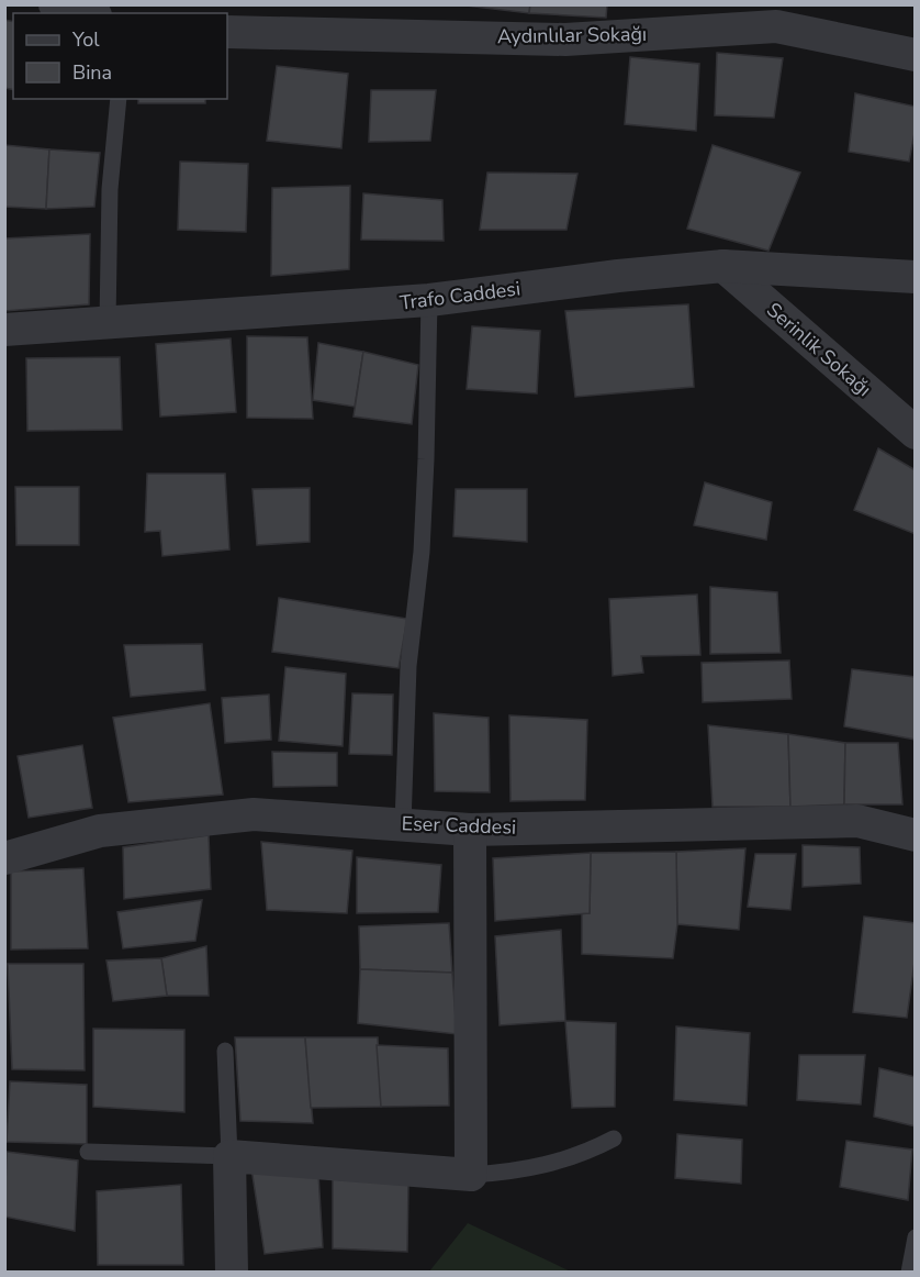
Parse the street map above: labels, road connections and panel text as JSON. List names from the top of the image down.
{
  "streets": {
    "street": [
      "Aydınlılar Sokağı",
      "Trafo Caddesi",
      "Serinlik Sokağı",
      "Eser Caddesi"
    ]
  },
  "crossings": [
    ["Trafo Caddesi", "Serinlik Sokağı"]
  ],
  "legend": ["Yol", "Bina"]
}
